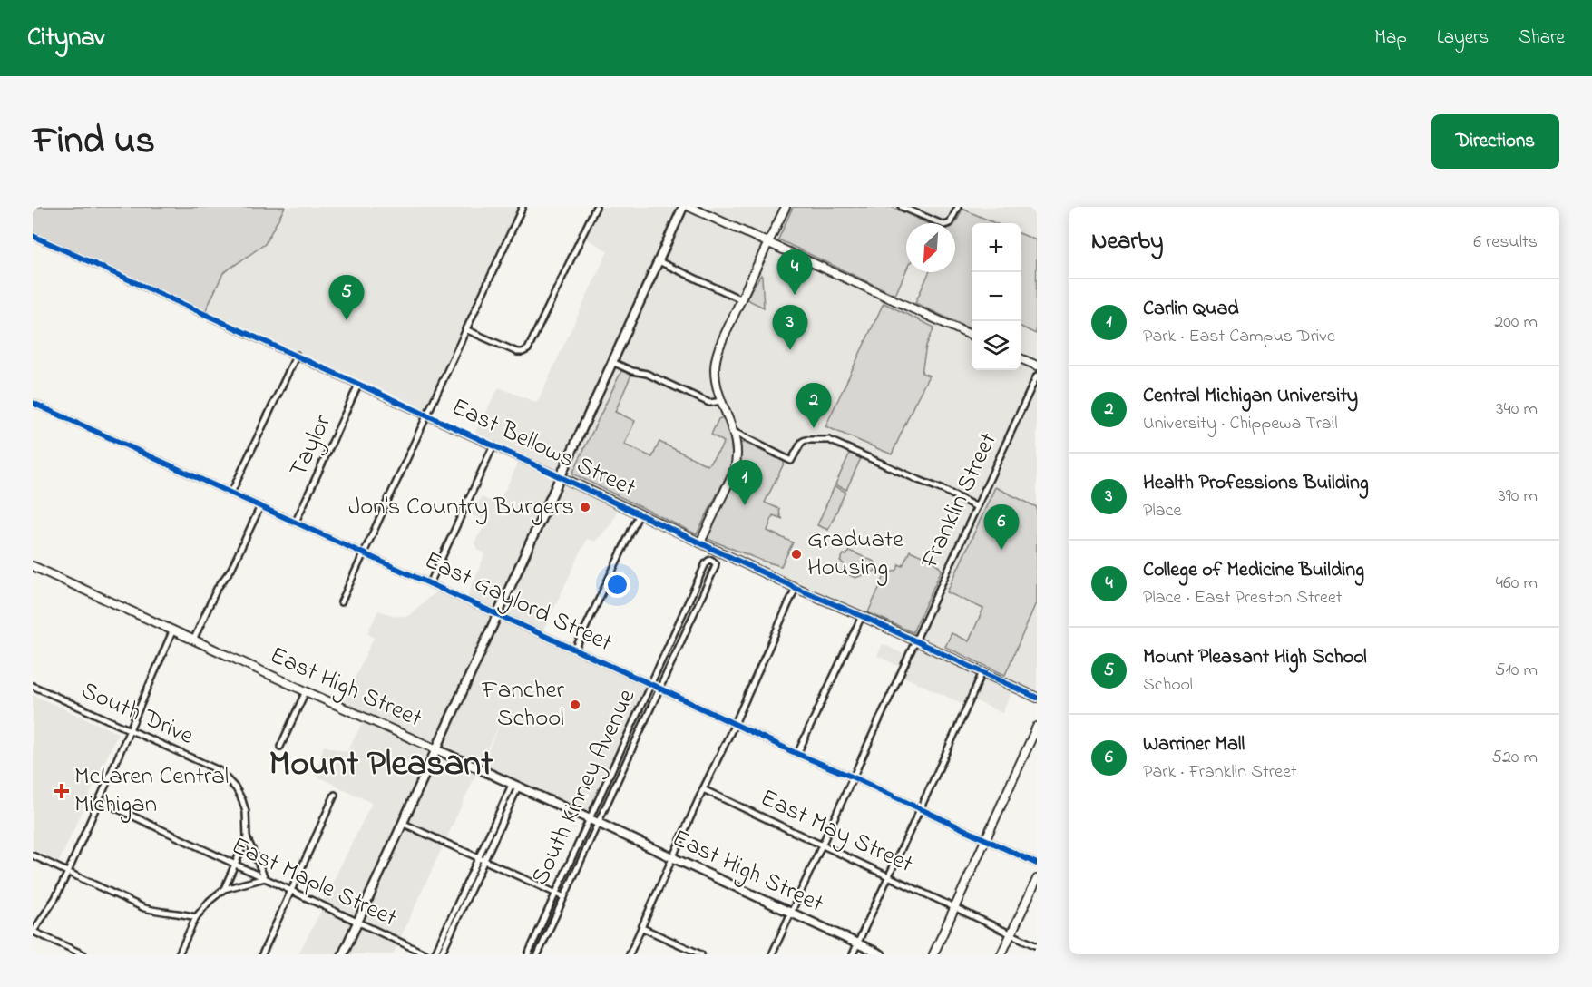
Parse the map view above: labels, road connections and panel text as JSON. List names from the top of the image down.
{
  "streets": {
    "main road": ["East High Street"],
    "street": [
      "Taylor",
      "East Bellows Street",
      "Franklin Street",
      "East Gaylord Street",
      "South Drive",
      "South Kinney Avenue",
      "East May Street",
      "East Maple Street"
    ]
  },
  "crossings": [
    ["Taylor", "East Bellows Street"],
    ["Taylor", "East Gaylord Street"],
    ["East Bellows Street", "Franklin Street"],
    ["Franklin Street", "East Gaylord Street"],
    ["Franklin Street", "East High Street"],
    ["Franklin Street", "East May Street"],
    ["East Gaylord Street", "South Kinney Avenue"],
    ["East High Street", "South Kinney Avenue"],
    ["South Drive", "East Maple Street"]
  ],
  "districts": ["Mount Pleasant"],
  "places": {
    "other": ["Jon's Country Burgers", "Graduate Housing", "Fancher School"],
    "health": ["McLaren Central Michigan"]
  },
  "north": "bottom left",
  "page": {
    "header": "Citynav",
    "nav": ["Map", "Layers", "Share"],
    "title": "Find us",
    "buttons": "Directions",
    "heading": ["Nearby", "6 results"],
    "map_buttons": ["+", "−"],
    "pins": [
      "4",
      "5",
      "3",
      "2",
      "1",
      "6"
    ],
    "list": [
      {
        "mark": "1",
        "name": "Carlin Quad",
        "note": "Park · East Campus Drive",
        "value": "200 m"
      },
      {
        "mark": "2",
        "name": "Central Michigan University",
        "note": "University · Chippewa Trail",
        "value": "340 m"
      },
      {
        "mark": "3",
        "name": "Health Professions Building",
        "note": "Place",
        "value": "390 m"
      },
      {
        "mark": "4",
        "name": "College of Medicine Building",
        "note": "Place · East Preston Street",
        "value": "460 m"
      },
      {
        "mark": "5",
        "name": "Mount Pleasant High School",
        "note": "School",
        "value": "510 m"
      },
      {
        "mark": "6",
        "name": "Warriner Mall",
        "note": "Park · Franklin Street",
        "value": "520 m"
      }
    ]
  }
}
